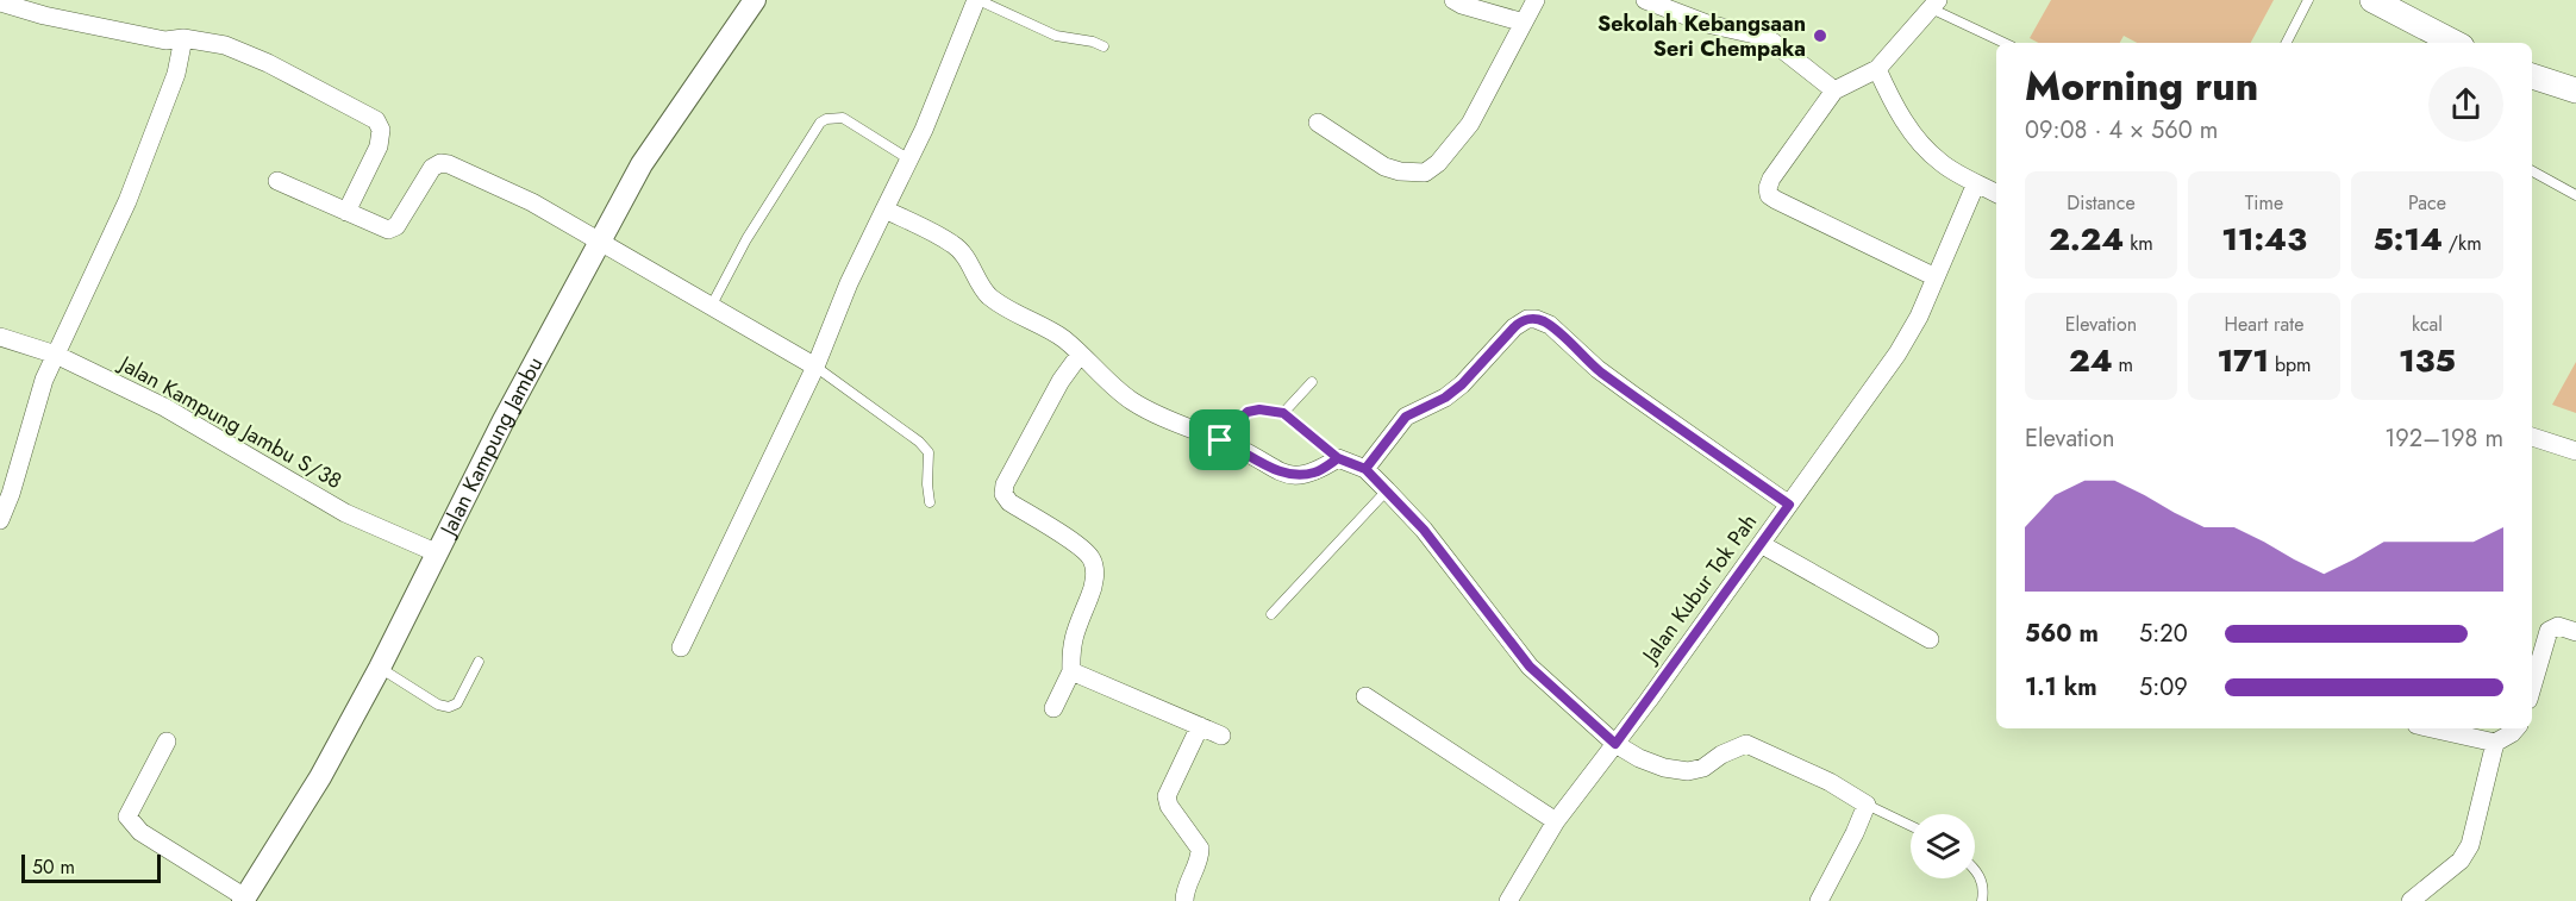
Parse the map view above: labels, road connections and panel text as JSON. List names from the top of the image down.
{
  "streets": {
    "street": ["Jalan Kampung Jambu S/38", "Jalan Kampung Jambu", "Jalan Kubur Tok Pah"]
  },
  "crossings": [
    ["Jalan Kampung Jambu S/38", "Jalan Kampung Jambu"]
  ],
  "places": ["Sekolah Kebangsaan Seri Chempaka"],
  "scale_bar": "50 m",
  "page": {
    "heading": ["Morning run", "09:08 · 4 × 560 m"],
    "stats": [
      ["Distance", "2.24 km"],
      ["Time", "11:43"],
      ["Pace", "5:14 /km"],
      ["Elevation", "24 m"],
      ["Heart rate", "171 bpm"],
      ["kcal", "135"]
    ],
    "chart": ["Elevation", "192–198 m"],
    "list": [
      {
        "name": "560 m",
        "note": "5:20"
      },
      {
        "name": "1.1 km",
        "note": "5:09"
      }
    ],
    "scale": "50 m"
  }
}
